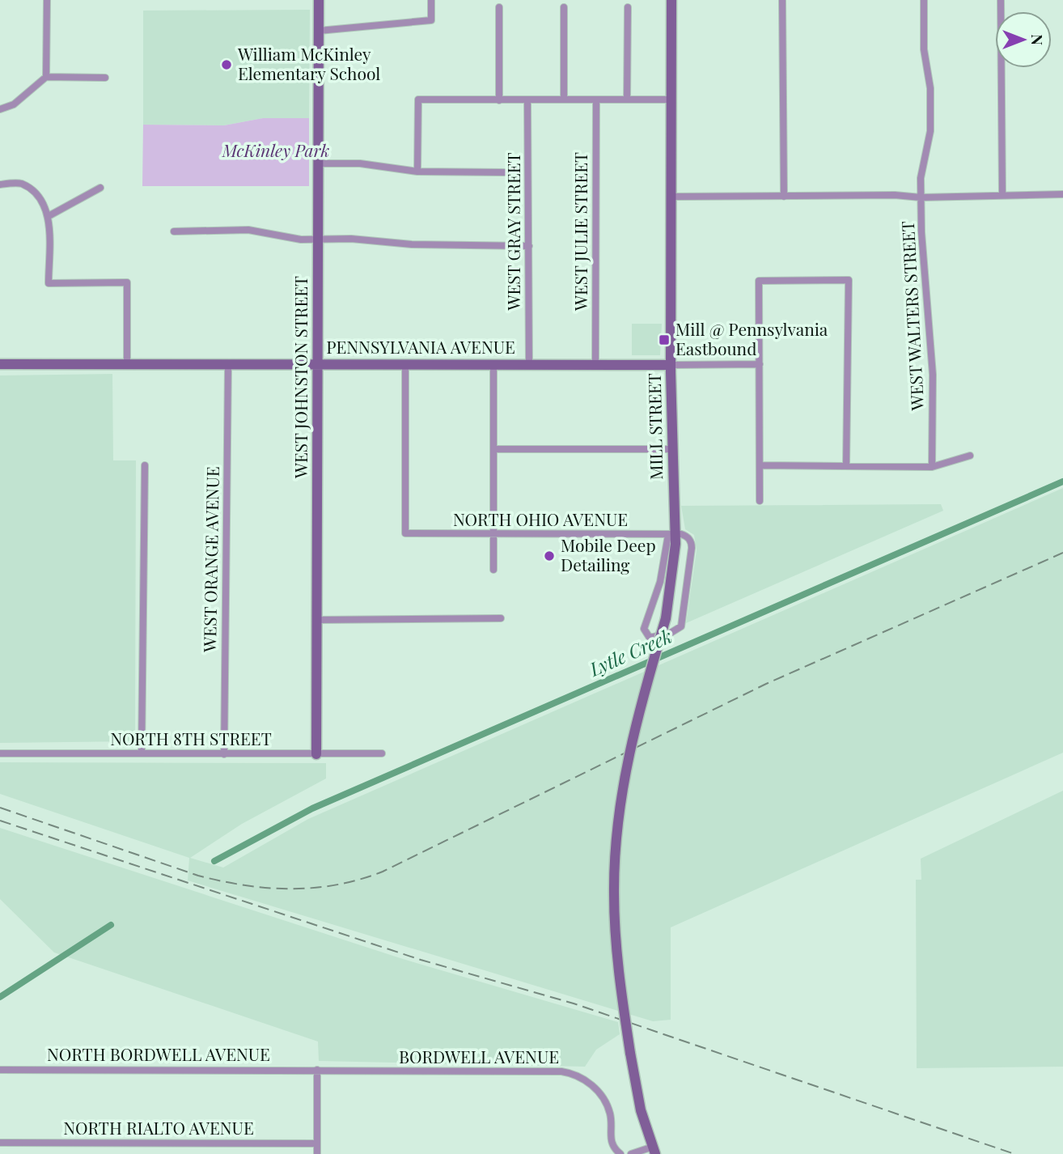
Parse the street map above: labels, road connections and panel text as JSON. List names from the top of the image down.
{
  "streets": {
    "street": [
      "WEST GRAY STREET",
      "WEST JULIE STREET",
      "WEST WALTERS STREET",
      "PENNSYLVANIA AVENUE",
      "WEST JOHNSTON STREET",
      "MILL STREET",
      "NORTH OHIO AVENUE",
      "WEST ORANGE AVENUE",
      "NORTH 8TH STREET",
      "NORTH BORDWELL AVENUE",
      "BORDWELL AVENUE",
      "NORTH RIALTO AVENUE"
    ]
  },
  "crossings": [
    ["WEST GRAY STREET", "PENNSYLVANIA AVENUE"],
    ["WEST JULIE STREET", "PENNSYLVANIA AVENUE"],
    ["PENNSYLVANIA AVENUE", "WEST JOHNSTON STREET"],
    ["PENNSYLVANIA AVENUE", "MILL STREET"],
    ["PENNSYLVANIA AVENUE", "NORTH OHIO AVENUE"],
    ["PENNSYLVANIA AVENUE", "WEST ORANGE AVENUE"],
    ["WEST JOHNSTON STREET", "NORTH 8TH STREET"],
    ["MILL STREET", "NORTH OHIO AVENUE"],
    ["WEST ORANGE AVENUE", "NORTH 8TH STREET"],
    ["NORTH BORDWELL AVENUE", "BORDWELL AVENUE"]
  ],
  "water": ["Lytle Creek"],
  "parks": ["McKinley Park"],
  "places": {
    "other": ["William McKinley Elementary School", "Mobile Deep Detailing"],
    "transit": ["Mill @ Pennsylvania Eastbound"]
  },
  "north": "right"
}
